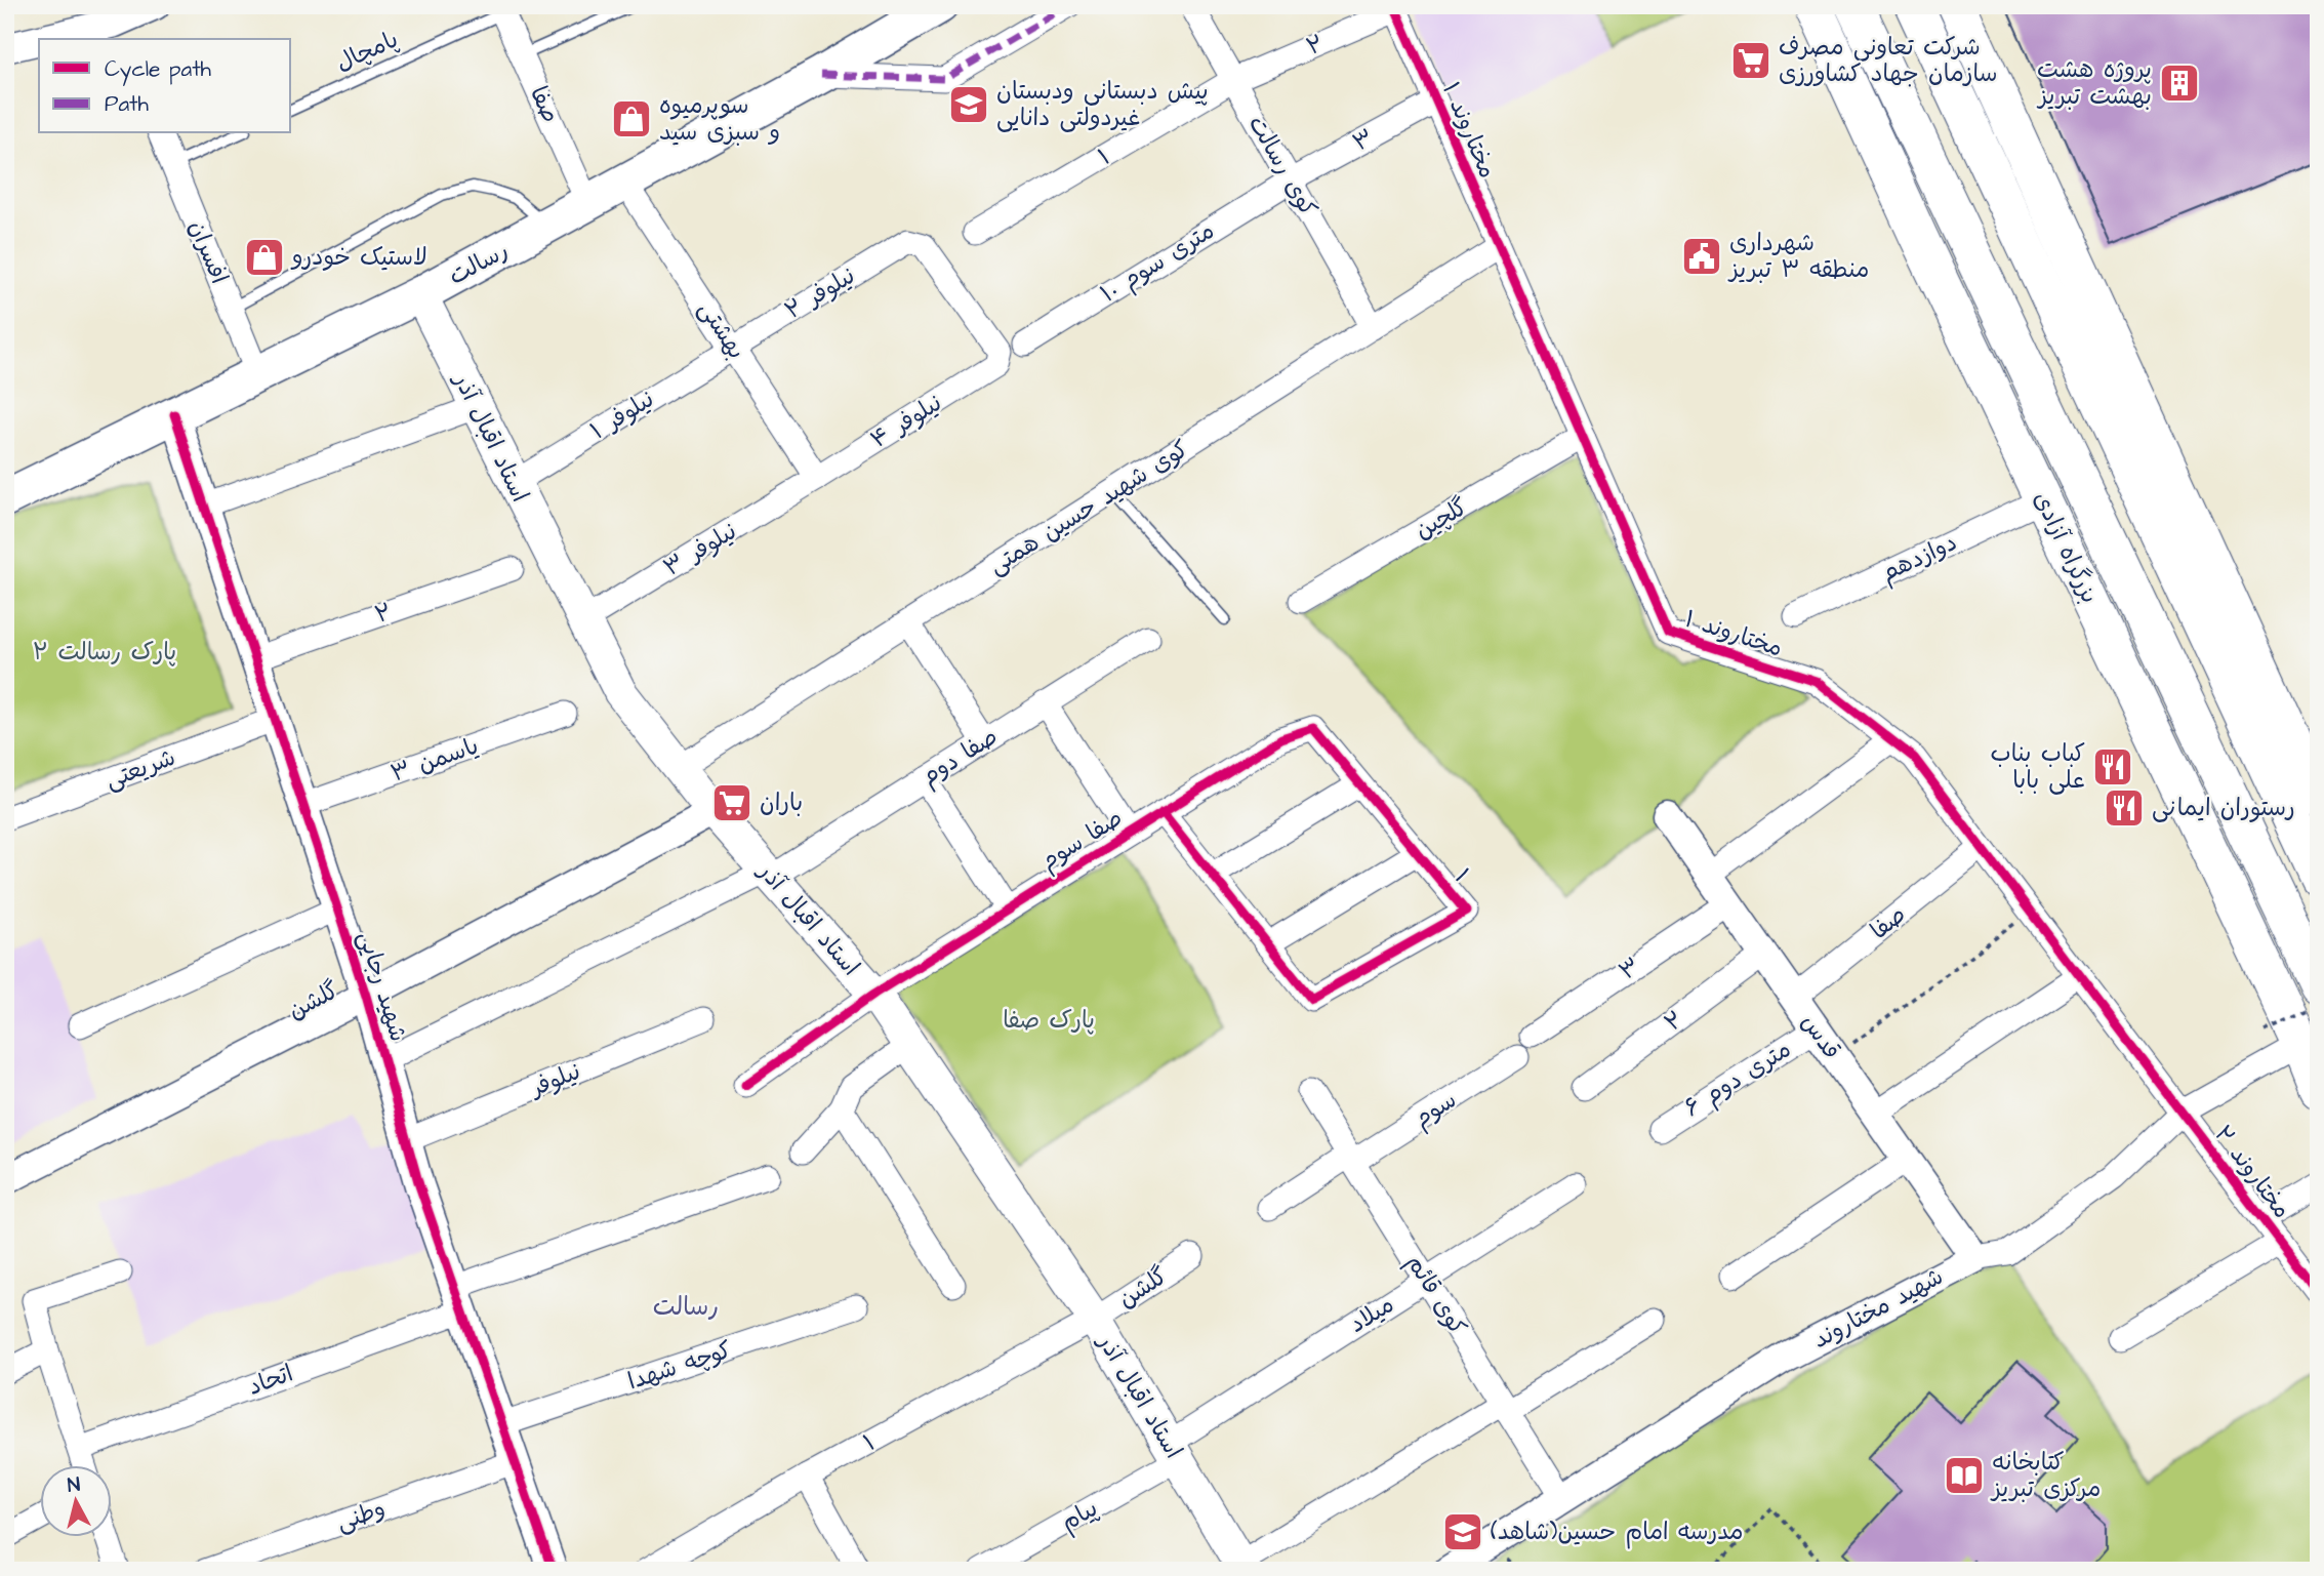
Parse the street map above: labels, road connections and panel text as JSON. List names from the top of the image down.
{
  "streets": {
    "highway": ["بزرگراه آزادی"],
    "main road": ["رسالت", "استاد اقبال آذر"],
    "street": [
      "۲",
      "صفا",
      "مختاروند ۱",
      "۳",
      "۱",
      "کوی رسالت",
      "افسران",
      "۱۰ متری سوم",
      "نیلوفر ۲",
      "بهشتی",
      "نیلوفر ۱",
      "نیلوفر ۴",
      "کوی شهید حسین همتی",
      "گلچین",
      "نیلوفر ۳",
      "دوازدهم",
      "صفا دوم",
      "یاسمن ۳",
      "شریعتی",
      "صفا سوم",
      "شهید رجایی",
      "گلشن",
      "قدس",
      "۶ متری دوم",
      "نیلوفر",
      "سوم",
      "مختاروند ۲",
      "کوی قائم",
      "شهید مختاروند",
      "میلاد",
      "کوچه شهدا",
      "اتحاد",
      "وطنی",
      "پیام"
    ],
    "lane": ["پامچال"]
  },
  "crossings": [
    ["۲", "مختاروند ۱"],
    ["۲", "۱"],
    ["۲", "کوی رسالت"],
    ["۲", "شهید رجایی"],
    ["۲", "قدس"],
    ["پامچال", "صفا"],
    ["صفا", "مختاروند ۱"],
    ["صفا", "رسالت"],
    ["صفا", "قدس"],
    ["مختاروند ۱", "۳"],
    ["مختاروند ۱", "کوی شهید حسین همتی"],
    ["مختاروند ۱", "گلچین"],
    ["مختاروند ۱", "مختاروند ۲"],
    ["مختاروند ۱", "شهید مختاروند"],
    ["۳", "کوی رسالت"],
    ["۳", "۱۰ متری سوم"],
    ["۳", "قدس"],
    ["۱", "کوی رسالت"],
    ["۱", "استاد اقبال آذر"],
    ["۱", "صفا سوم"],
    ["۱", "گلشن"],
    ["کوی رسالت", "۱۰ متری سوم"],
    ["کوی رسالت", "کوی شهید حسین همتی"],
    ["افسران", "رسالت"],
    ["رسالت", "بهشتی"],
    ["رسالت", "استاد اقبال آذر"],
    ["رسالت", "شهید رجایی"],
    ["نیلوفر ۲", "بهشتی"],
    ["نیلوفر ۲", "نیلوفر ۱"],
    ["نیلوفر ۲", "نیلوفر ۴"],
    ["بهشتی", "نیلوفر ۱"],
    ["بهشتی", "نیلوفر ۴"],
    ["بهشتی", "نیلوفر ۳"],
    ["نیلوفر ۱", "استاد اقبال آذر"],
    ["نیلوفر ۴", "نیلوفر ۳"],
    ["استاد اقبال آذر", "کوی شهید حسین همتی"],
    ["استاد اقبال آذر", "نیلوفر ۳"],
    ["استاد اقبال آذر", "صفا دوم"],
    ["استاد اقبال آذر", "صفا سوم"],
    ["استاد اقبال آذر", "گلشن"],
    ["استاد اقبال آذر", "میلاد"],
    ["استاد اقبال آذر", "پیام"],
    ["بزرگراه آزادی", "دوازدهم"],
    ["بزرگراه آزادی", "شهید مختاروند"],
    ["صفا دوم", "شهید رجایی"],
    ["یاسمن ۳", "شهید رجایی"],
    ["شریعتی", "شهید رجایی"],
    ["شهید رجایی", "گلشن"],
    ["شهید رجایی", "نیلوفر"],
    ["شهید رجایی", "کوچه شهدا"],
    ["شهید رجایی", "اتحاد"],
    ["شهید رجایی", "وطنی"],
    ["قدس", "۶ متری دوم"],
    ["قدس", "شهید مختاروند"],
    ["سوم", "کوی قائم"],
    ["مختاروند ۲", "شهید مختاروند"],
    ["کوی قائم", "شهید مختاروند"],
    ["کوی قائم", "میلاد"],
    ["میلاد", "پیام"]
  ],
  "districts": ["رسالت"],
  "parks": ["پارک رسالت ۲", "پارک صفا"],
  "places": {
    "supermarket": ["شرکت تعاونی مصرف سازمان جهاد کشاورزی", "باران"],
    "building": ["پروژه هشت بهشت تبریز"],
    "school or university": ["پیش دبستانی ودبستان غیردولتی دانایی", "مدرسه امام حسین(شاهد)"],
    "shop": ["سوپرمیوه و سبزی سید", "لاستیک خودرو"],
    "public building": ["شهرداری منطقه ۳ تبریز"],
    "restaurant": ["کباب بناب علی بابا", "رستوران ایمانی"],
    "library": ["کتابخانه مرکزى تبریز"]
  },
  "legend": ["Cycle path", "Path"],
  "north": "top"
}
